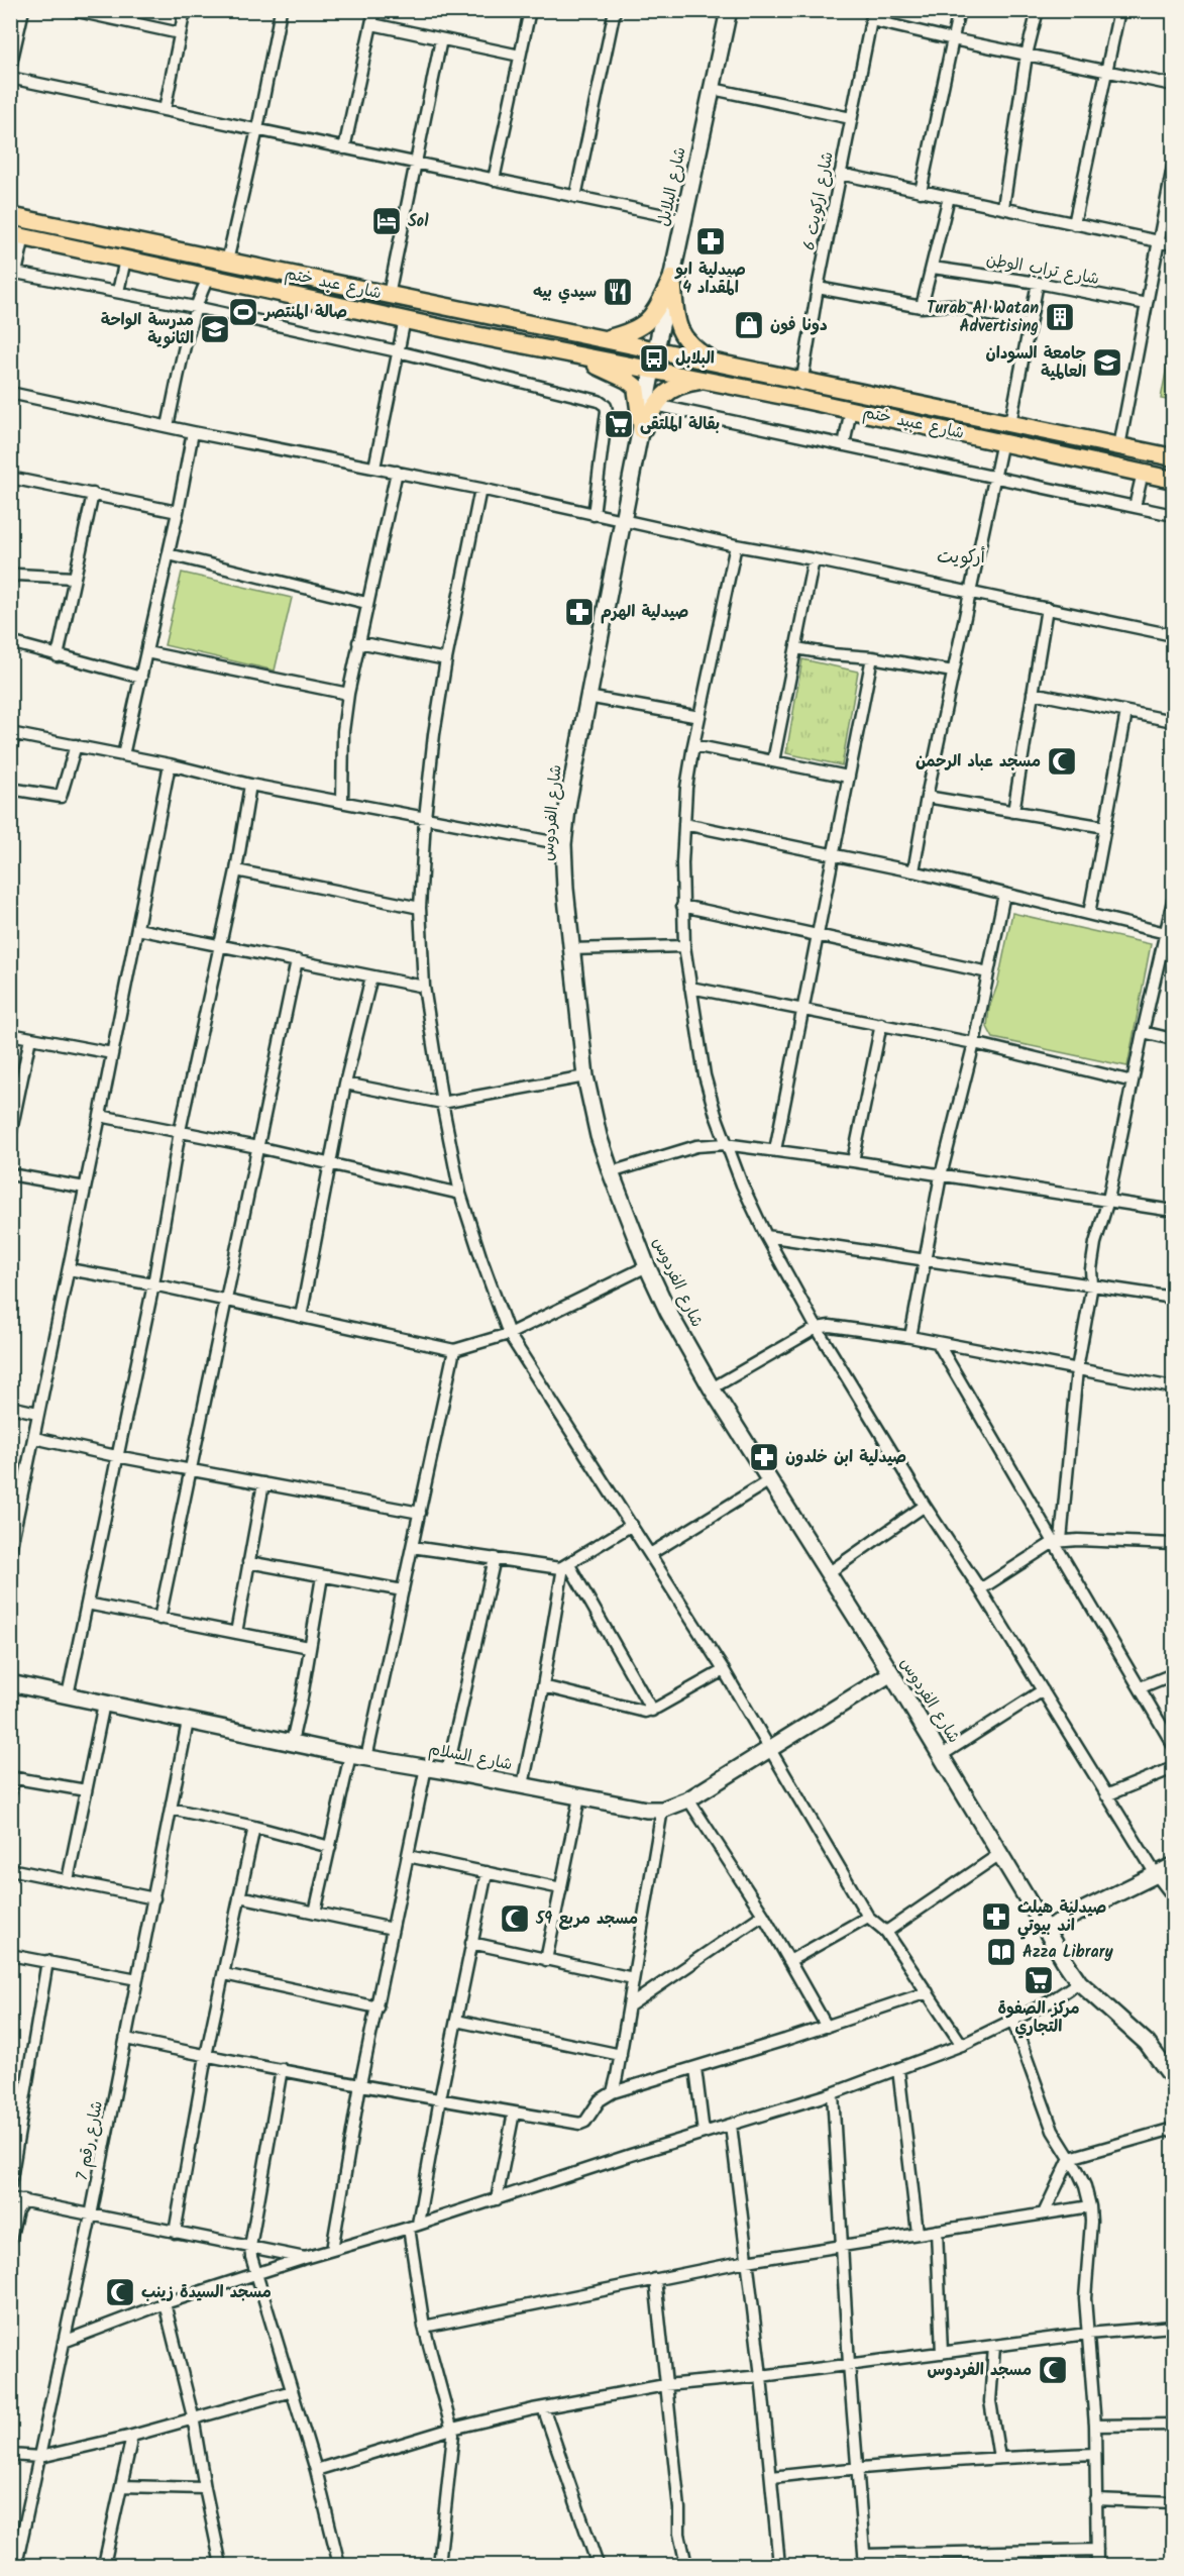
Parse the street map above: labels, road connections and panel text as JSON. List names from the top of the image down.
{
  "streets": {
    "main road": ["شارع عبد ختم", "شارع عبيد ختم"],
    "street": [
      "شارع البلابل",
      "شارع اركويت 6",
      "شارع تراب الوطن",
      "شارع الفردوس",
      "شارع السلام",
      "شارع رقم 7"
    ]
  },
  "crossings": [
    ["شارع البلابل", "شارع عبد ختم"],
    ["شارع البلابل", "شارع عبيد ختم"],
    ["شارع البلابل", "شارع الفردوس"],
    ["شارع اركويت 6", "شارع عبيد ختم"],
    ["شارع عبد ختم", "شارع عبيد ختم"],
    ["شارع عبد ختم", "شارع الفردوس"],
    ["شارع عبيد ختم", "شارع الفردوس"],
    ["شارع الفردوس", "شارع السلام"],
    ["شارع السلام", "شارع رقم 7"]
  ],
  "districts": ["أركويت"],
  "places": {
    "hotel": ["Sol"],
    "pharmacy": [
      "صيدلية ابو المقداد 4",
      "صيدلية الهرم",
      "صيدلية ابن خلدون",
      "صيدلية هيلث اند بيوتي"
    ],
    "restaurant": ["سيدي بيه"],
    "sports": ["صالة المنتصر"],
    "building": ["Turab Al Watan Advertising"],
    "shop": ["دونا فون"],
    "school or university": ["مدرسة الواحة الثانوية", "جامعة السودان العالمية"],
    "bus stop": ["البلابل"],
    "supermarket": ["بقالة الملتقى", "مركز الصفوة التجاري"],
    "mosque": [
      "مسجد عباد الرحمن",
      "مسجد مربع 59",
      "مسجد السيدة زينب",
      "مسجد الفردوس"
    ],
    "library": ["Azza Library"]
  }
}
